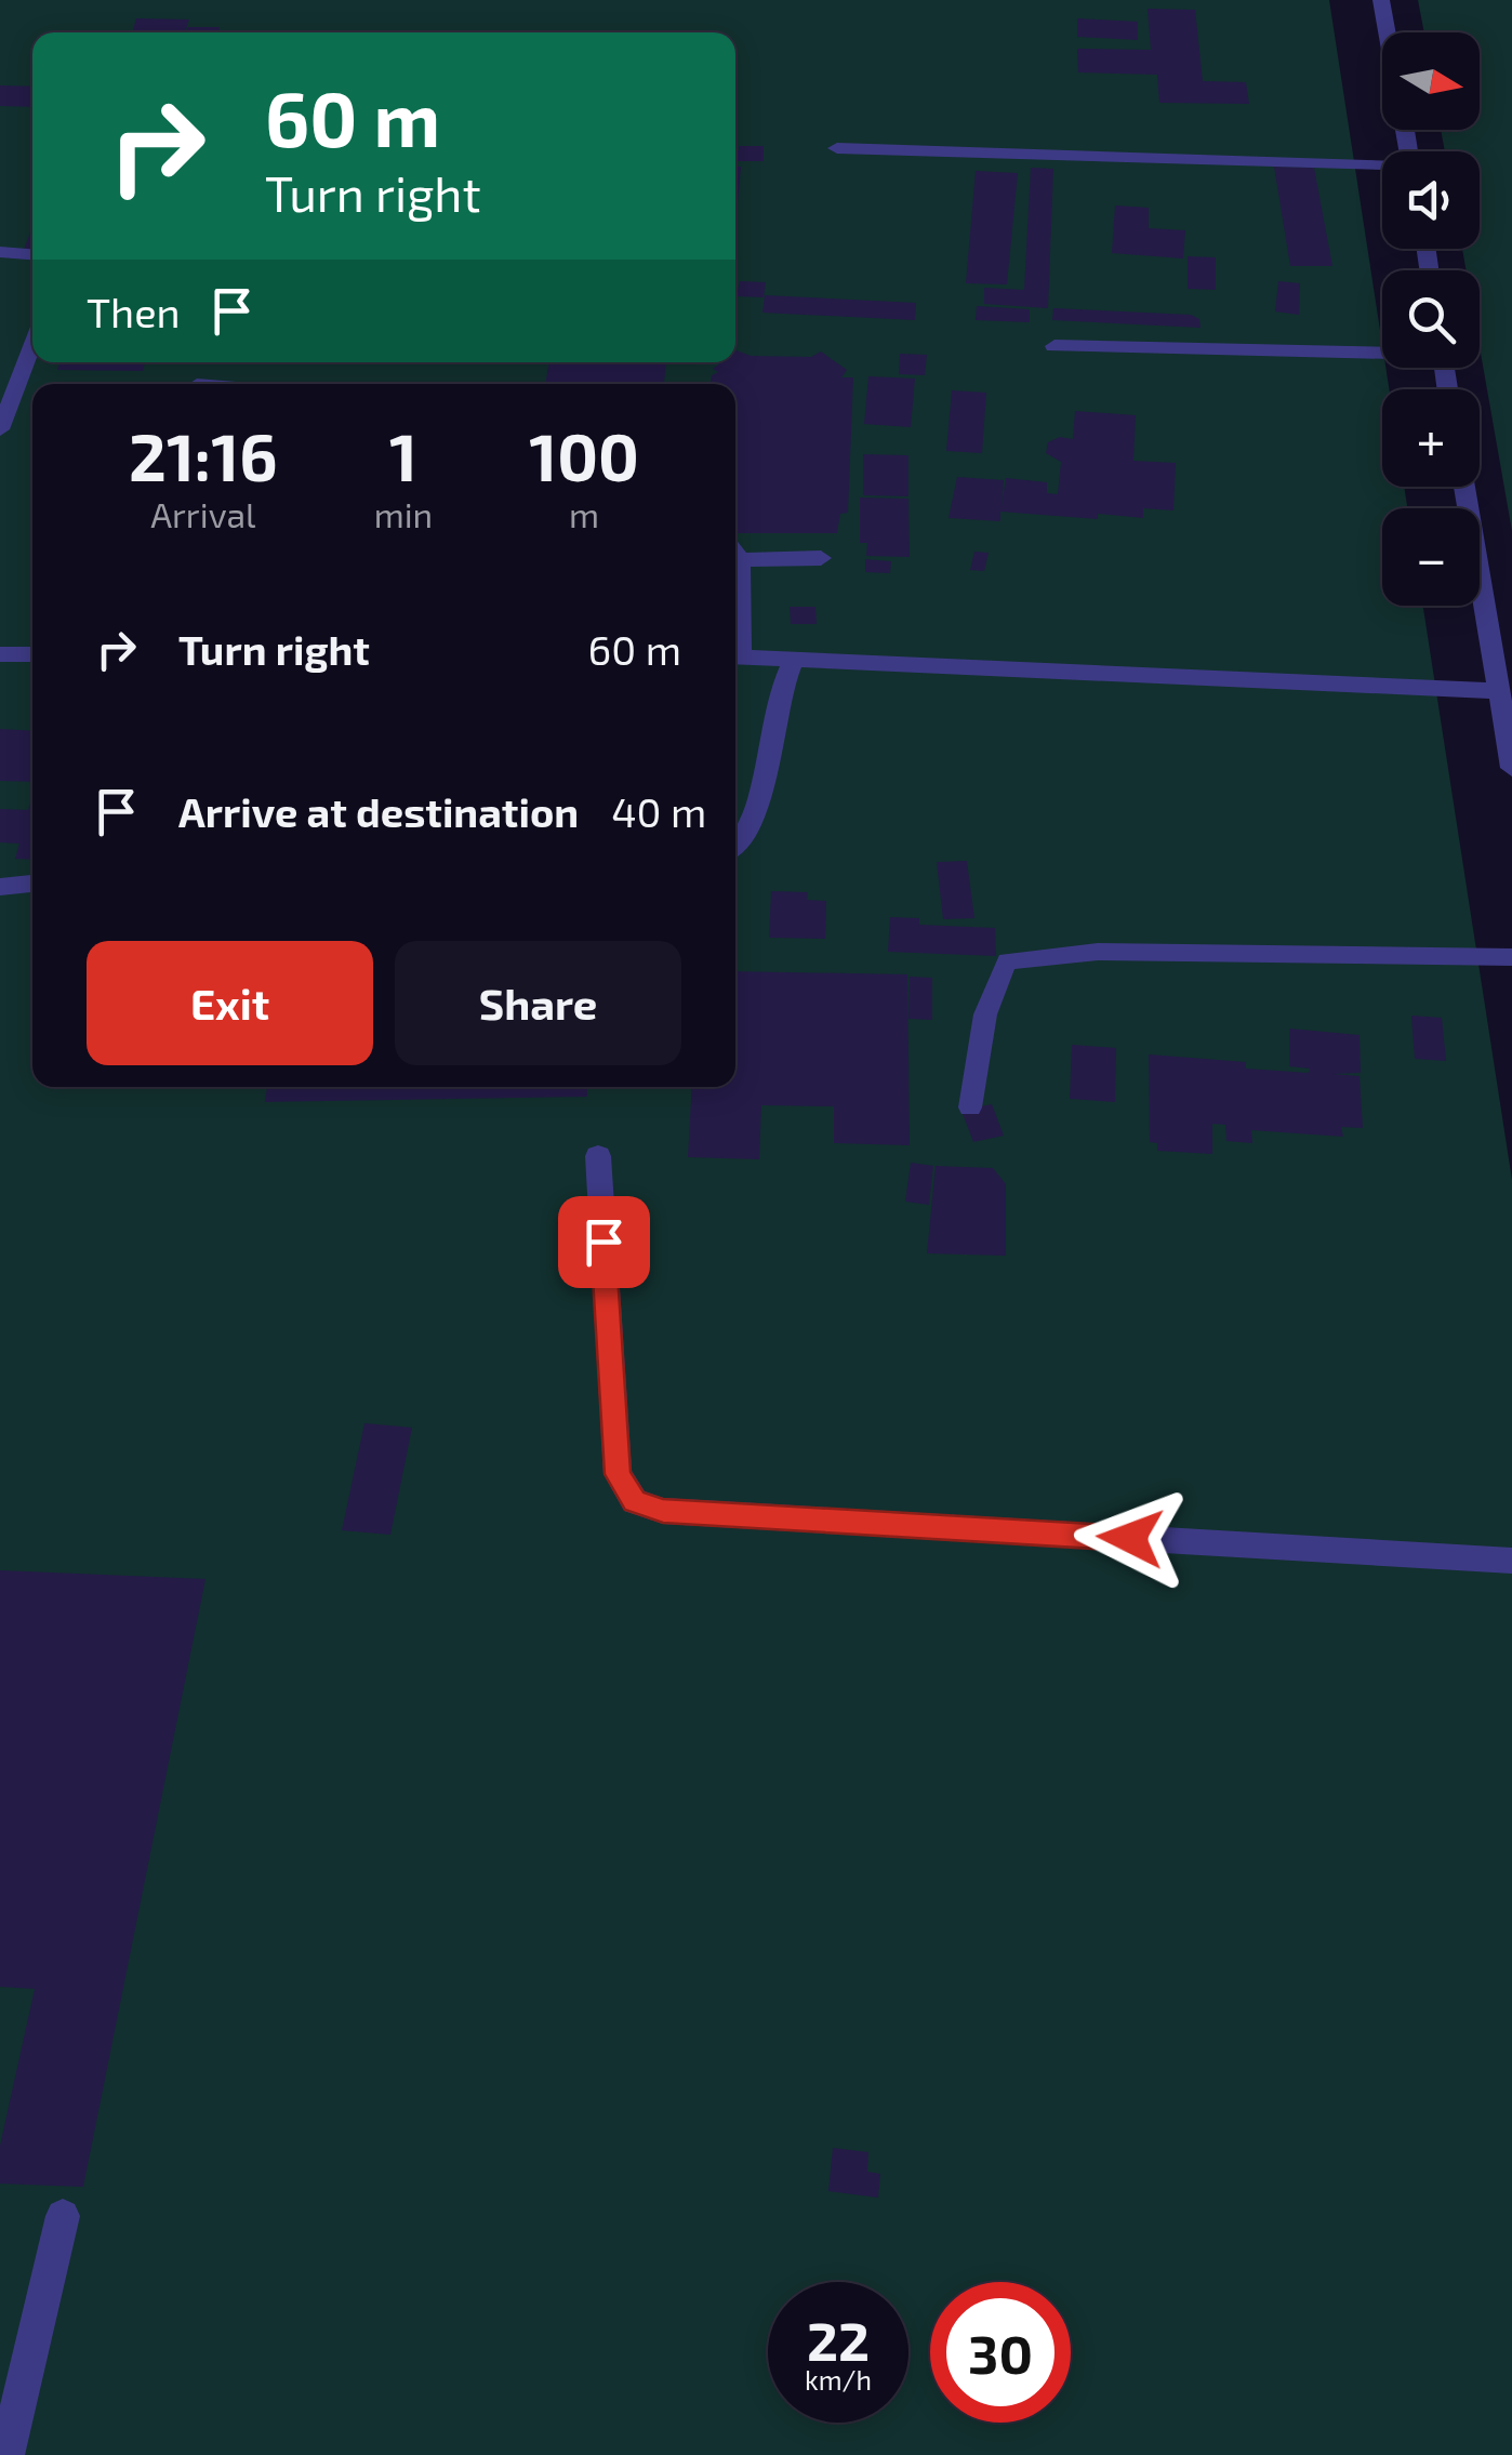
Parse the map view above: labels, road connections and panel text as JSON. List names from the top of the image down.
{
  "north": "right",
  "page": {
    "map_buttons": ["+", "−"],
    "turn": ["60 m", "Turn right"],
    "then": "Then",
    "eta": [
      "21:16",
      "Arrival",
      "1",
      "min",
      "100",
      "m"
    ],
    "list": [
      {
        "name": "Turn right",
        "value": "60 m"
      },
      {
        "name": "Arrive at destination",
        "value": "40 m"
      }
    ],
    "buttons": ["Exit", "Share"],
    "speed": "22 km/h",
    "limit": "30"
  }
}
